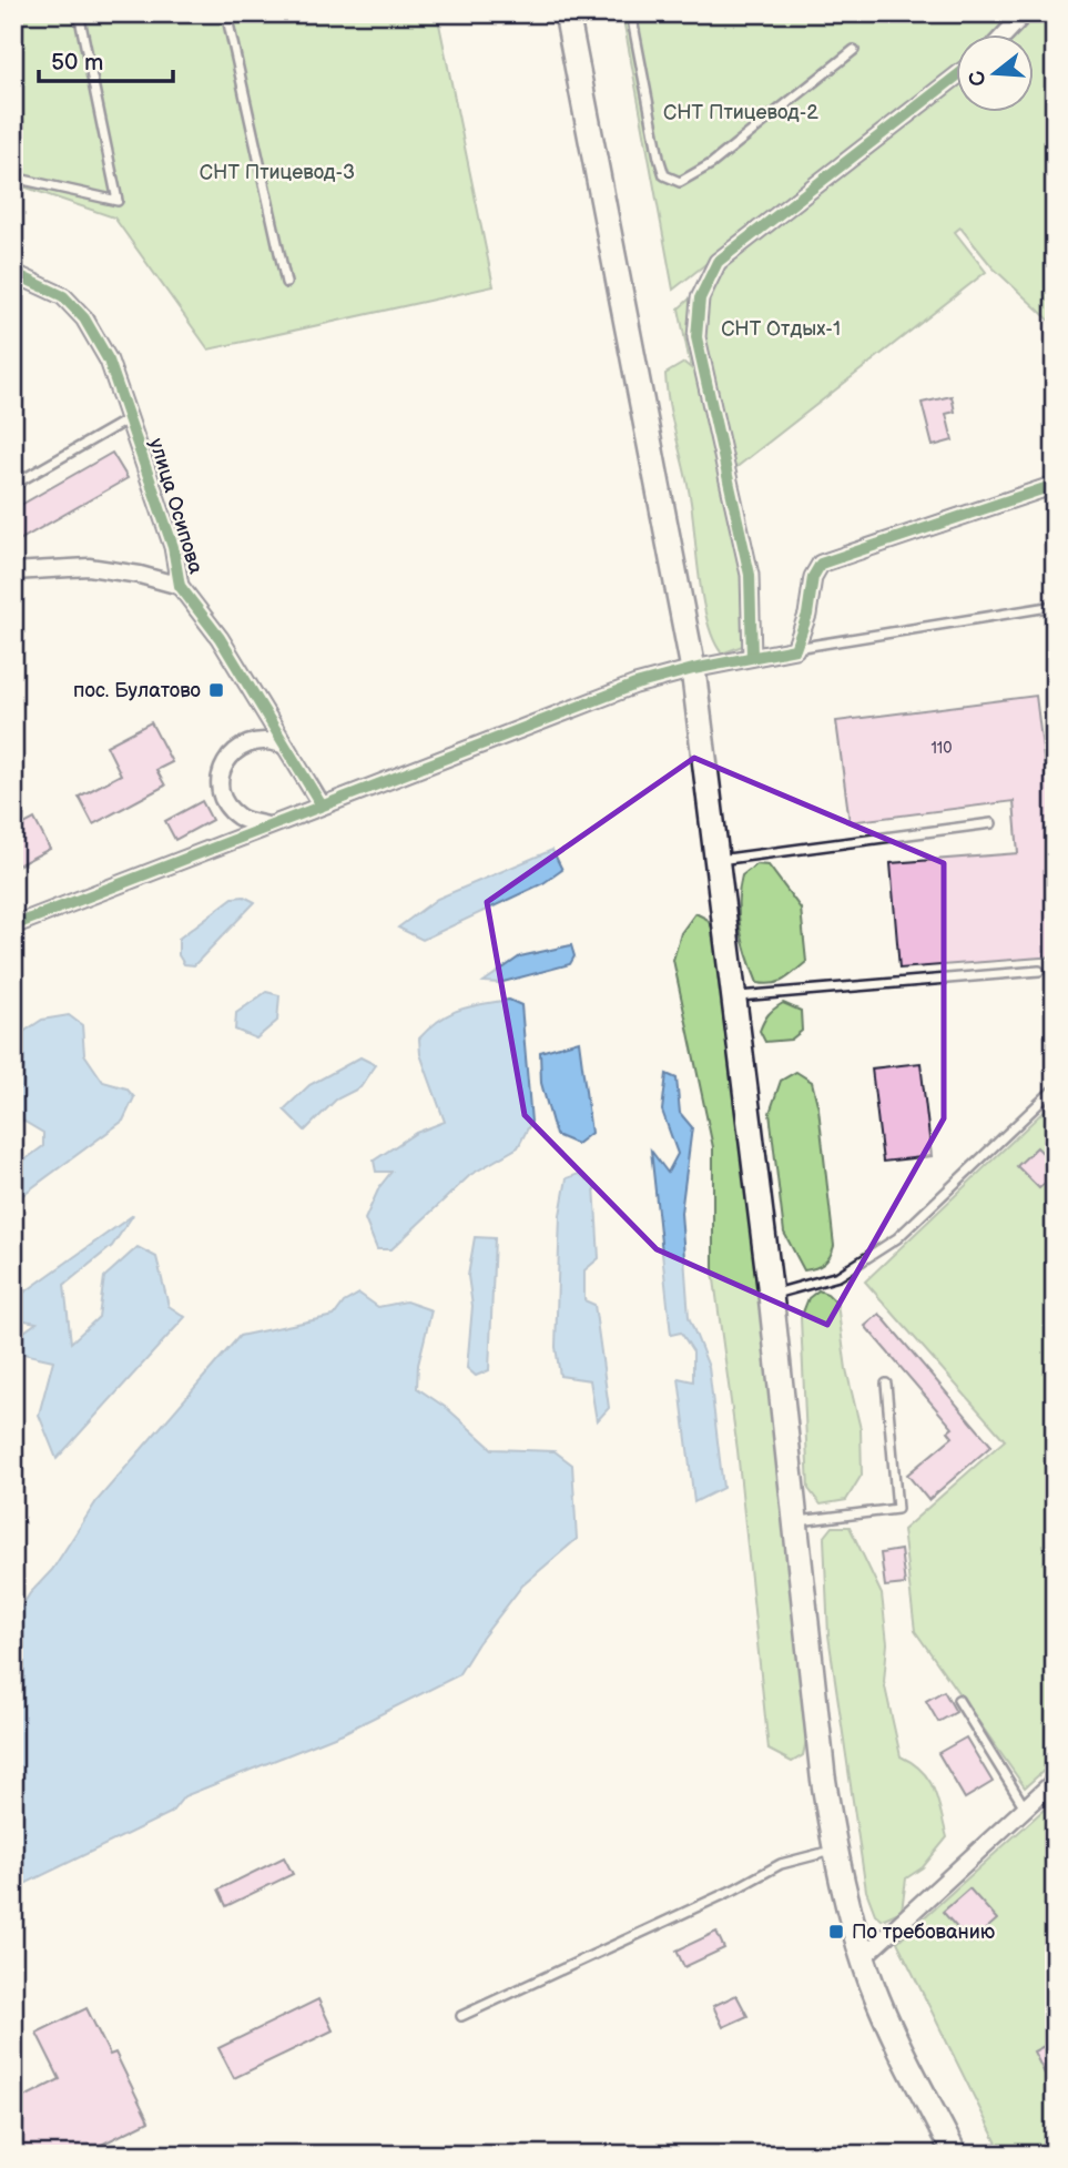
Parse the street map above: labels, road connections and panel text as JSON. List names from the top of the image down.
{
  "streets": {
    "street": ["улица Осипова"]
  },
  "parks": ["СНТ Птицевод-2", "СНТ Птицевод-3", "СНТ Отдых-1"],
  "places": {
    "transit": ["пос. Булатово", "По требованию"]
  },
  "house_numbers": ["110"],
  "scale_bar": "50 m",
  "north": "left"
}
